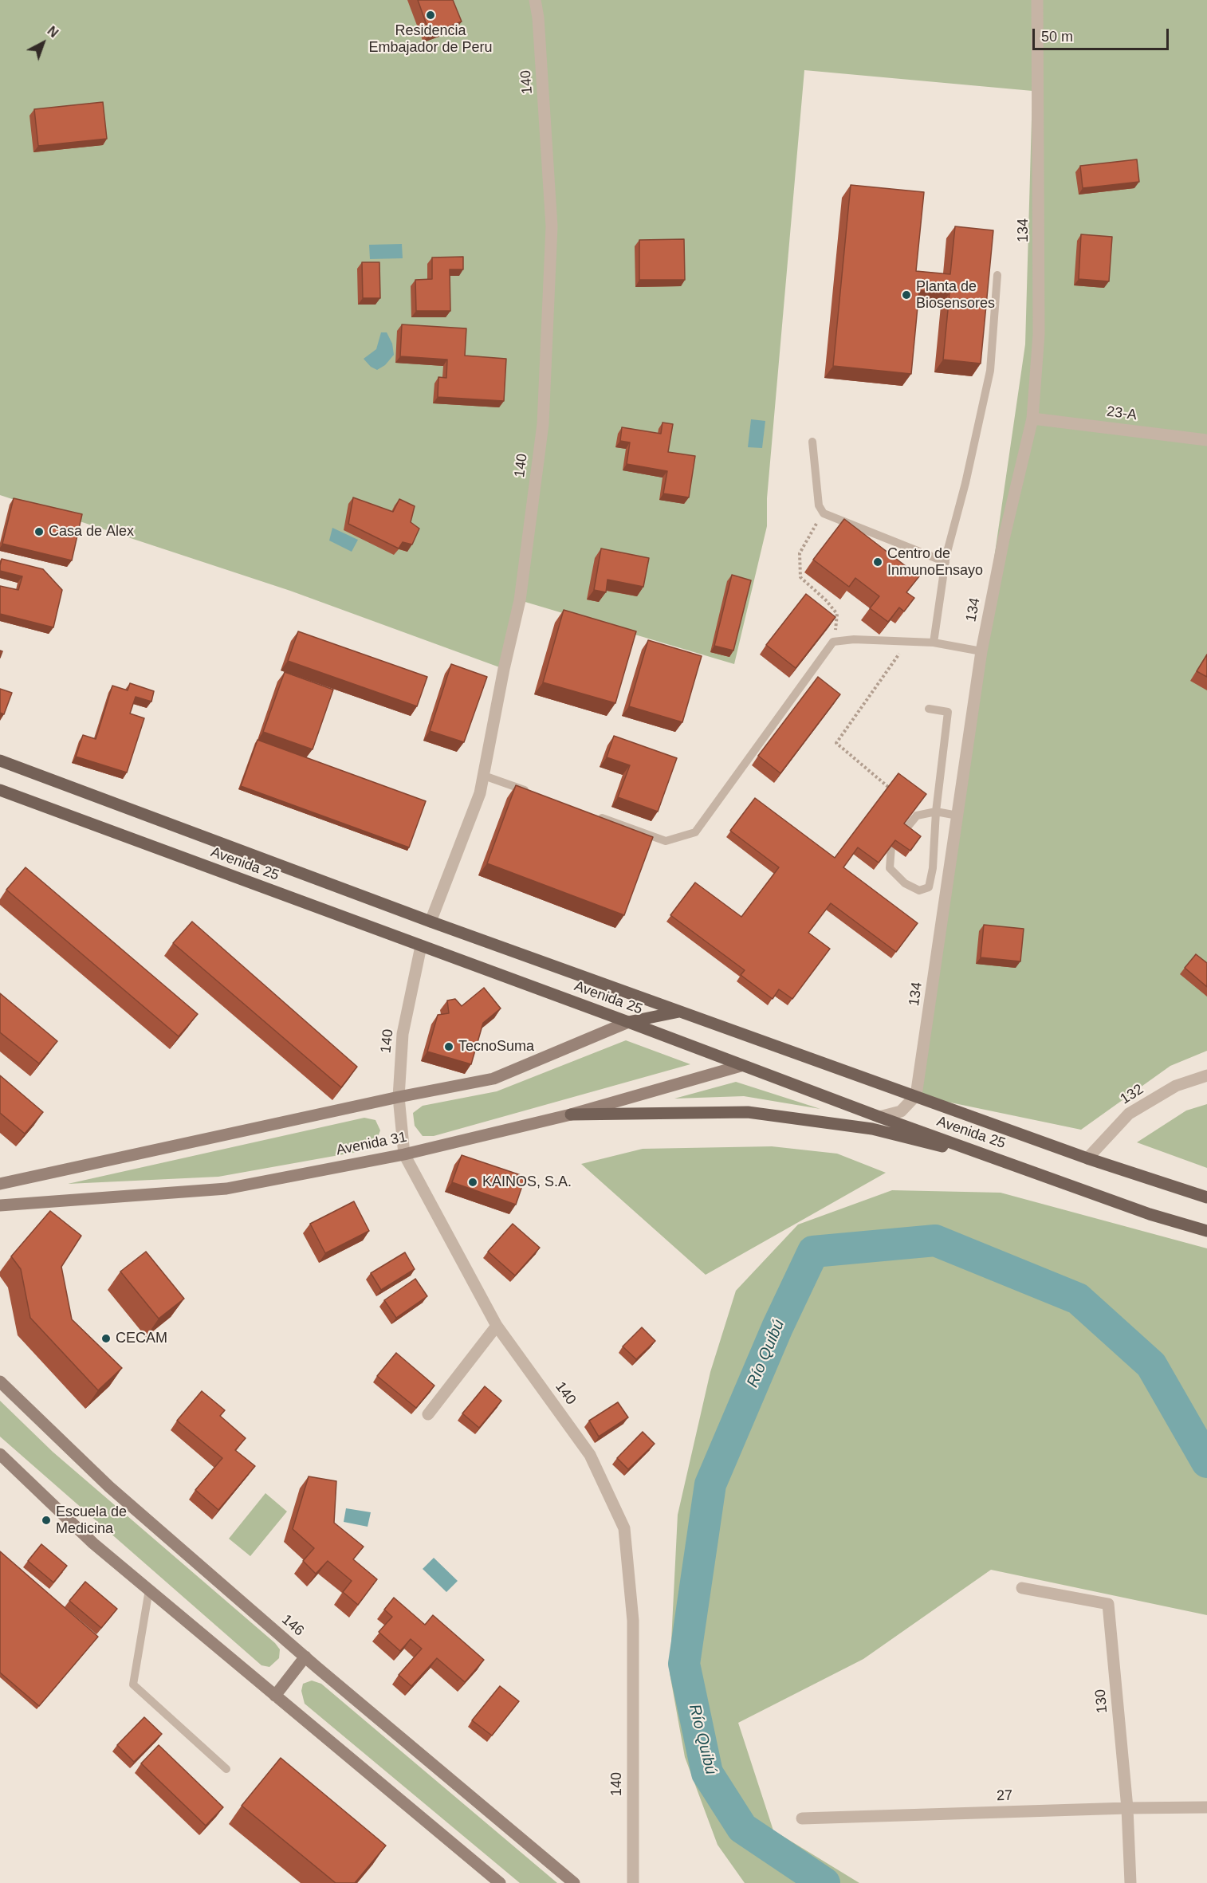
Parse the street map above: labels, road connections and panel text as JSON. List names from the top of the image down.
{
  "streets": {
    "main road": ["Avenida 25"],
    "street": [
      "140",
      "134",
      "23-A",
      "132",
      "Avenida 31",
      "146",
      "130",
      "27"
    ]
  },
  "crossings": [
    ["140", "Avenida 25"],
    ["140", "Avenida 31"],
    ["134", "23-A"],
    ["134", "Avenida 25"],
    ["Avenida 25", "132"],
    ["Avenida 25", "Avenida 31"],
    ["130", "27"]
  ],
  "water": ["Río Quibú"],
  "places": [
    "Residencia Embajador de Peru",
    "Planta de Biosensores",
    "Casa de Alex",
    "Centro de InmunoEnsayo",
    "TecnoSuma",
    "KAINOS, S.A.",
    "CECAM",
    "Escuela de Medicina"
  ],
  "scale_bar": "50 m",
  "north": "top right"
}
